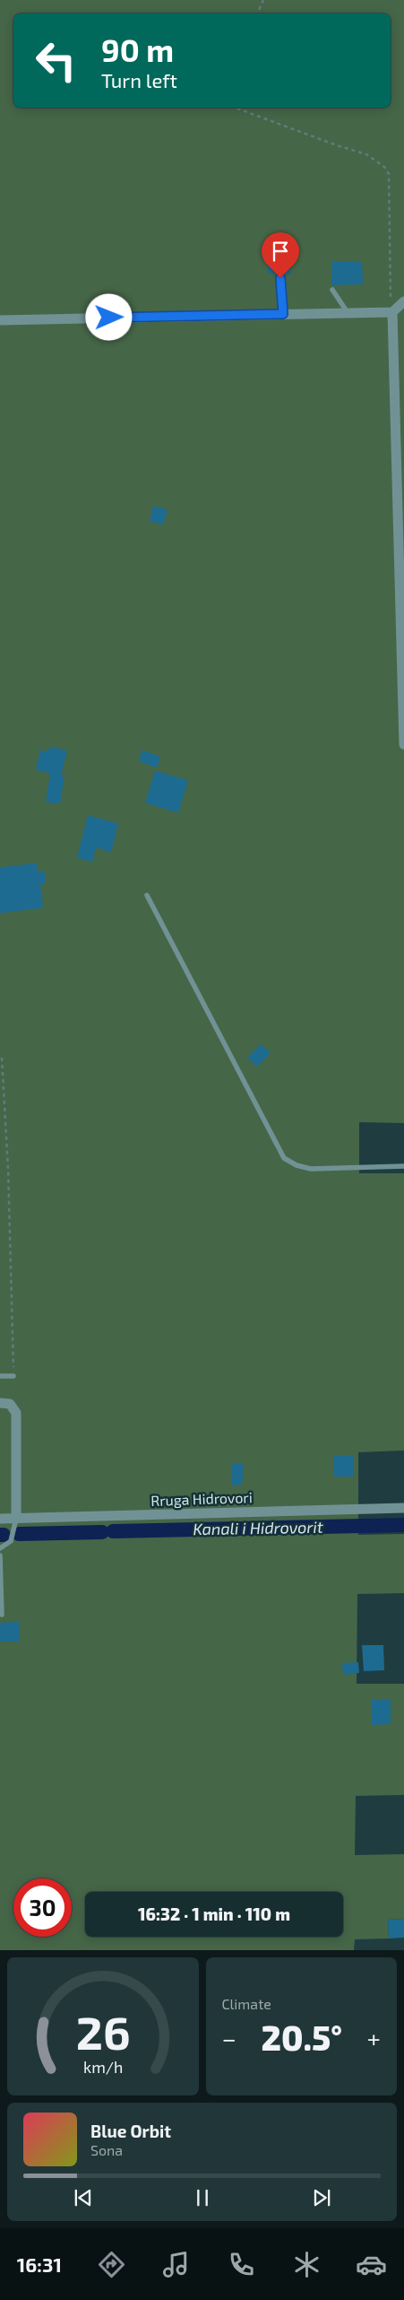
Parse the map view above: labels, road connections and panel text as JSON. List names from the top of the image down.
{
  "streets": {
    "street": ["Rruga Hidrovori"]
  },
  "water": ["Kanali i Hidrovorit"],
  "page": {
    "turn": ["90 m", "Turn left"],
    "limit": "30",
    "trip": "16:32 · 1 min · 110 m",
    "tile": "Climate",
    "heat": ["−", "20.5°", "+"],
    "song": ["Blue Orbit", "Sona"],
    "tabs": "16:31",
    "gauge": ["26", "km/h"]
  }
}
